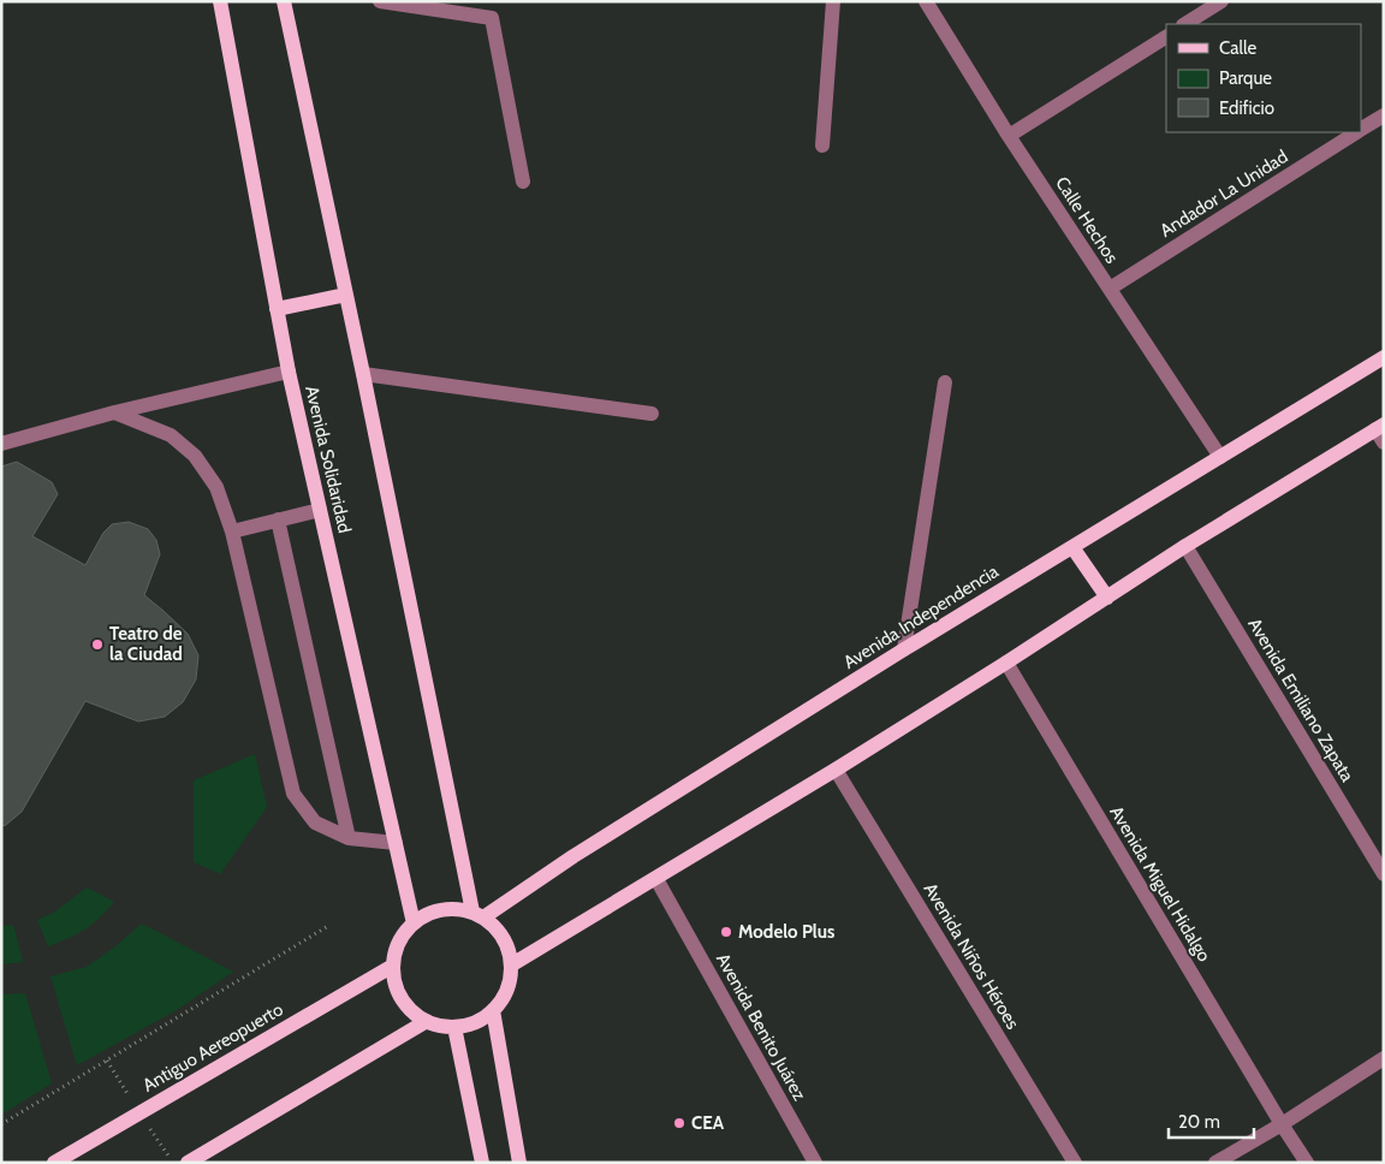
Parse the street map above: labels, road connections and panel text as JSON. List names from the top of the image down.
{
  "streets": {
    "main road": ["Avenida Solidaridad", "Avenida Independencia", "Antiguo Aereopuerto"],
    "street": [
      "Andador La Unidad",
      "Calle Hechos",
      "Avenida Emiliano Zapata",
      "Avenida Miguel Hidalgo",
      "Avenida Niños Héroes",
      "Avenida Benito Juárez"
    ]
  },
  "crossings": [
    ["Andador La Unidad", "Calle Hechos"],
    ["Calle Hechos", "Avenida Independencia"],
    ["Avenida Solidaridad", "Avenida Independencia"],
    ["Avenida Solidaridad", "Antiguo Aereopuerto"],
    ["Avenida Independencia", "Antiguo Aereopuerto"]
  ],
  "places": ["Teatro de la Ciudad", "Modelo Plus", "CEA"],
  "legend": ["Calle", "Parque", "Edificio"],
  "scale_bar": "20 m"
}
